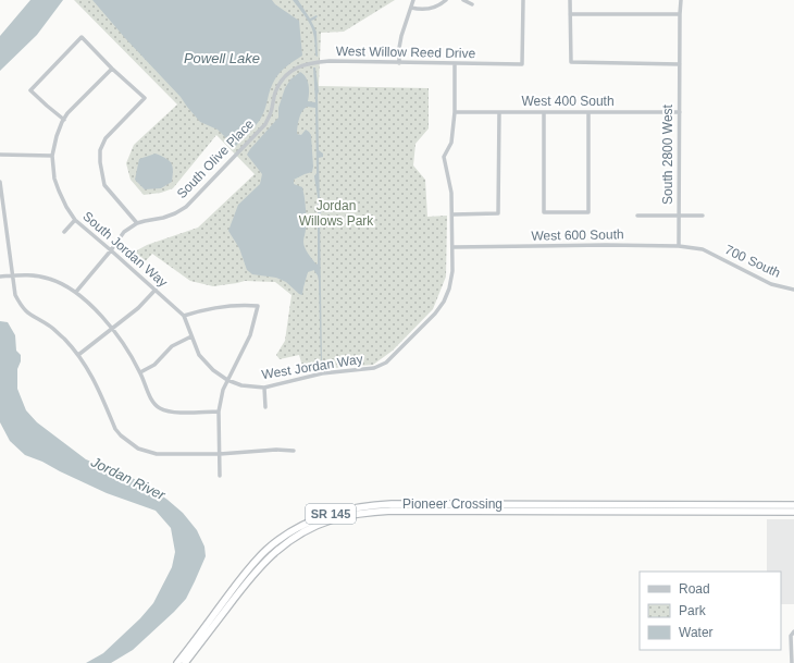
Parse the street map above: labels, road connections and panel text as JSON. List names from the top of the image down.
{
  "streets": {
    "highway": ["Pioneer Crossing", "SR 145"],
    "street": [
      "West Willow Reed Drive",
      "West 400 South",
      "South 2800 West",
      "South Olive Place",
      "West 600 South",
      "South Jordan Way",
      "700 South",
      "West Jordan Way"
    ]
  },
  "crossings": [
    ["West Willow Reed Drive", "South Olive Place"],
    ["West 400 South", "South 2800 West"],
    ["South 2800 West", "West 600 South"],
    ["South Olive Place", "South Jordan Way"],
    ["West 600 South", "700 South"],
    ["West 600 South", "West Jordan Way"],
    ["South Jordan Way", "West Jordan Way"]
  ],
  "water": ["Powell Lake", "Jordan River"],
  "parks": ["Jordan Willows Park"],
  "legend": ["Road", "Park", "Water"]
}
